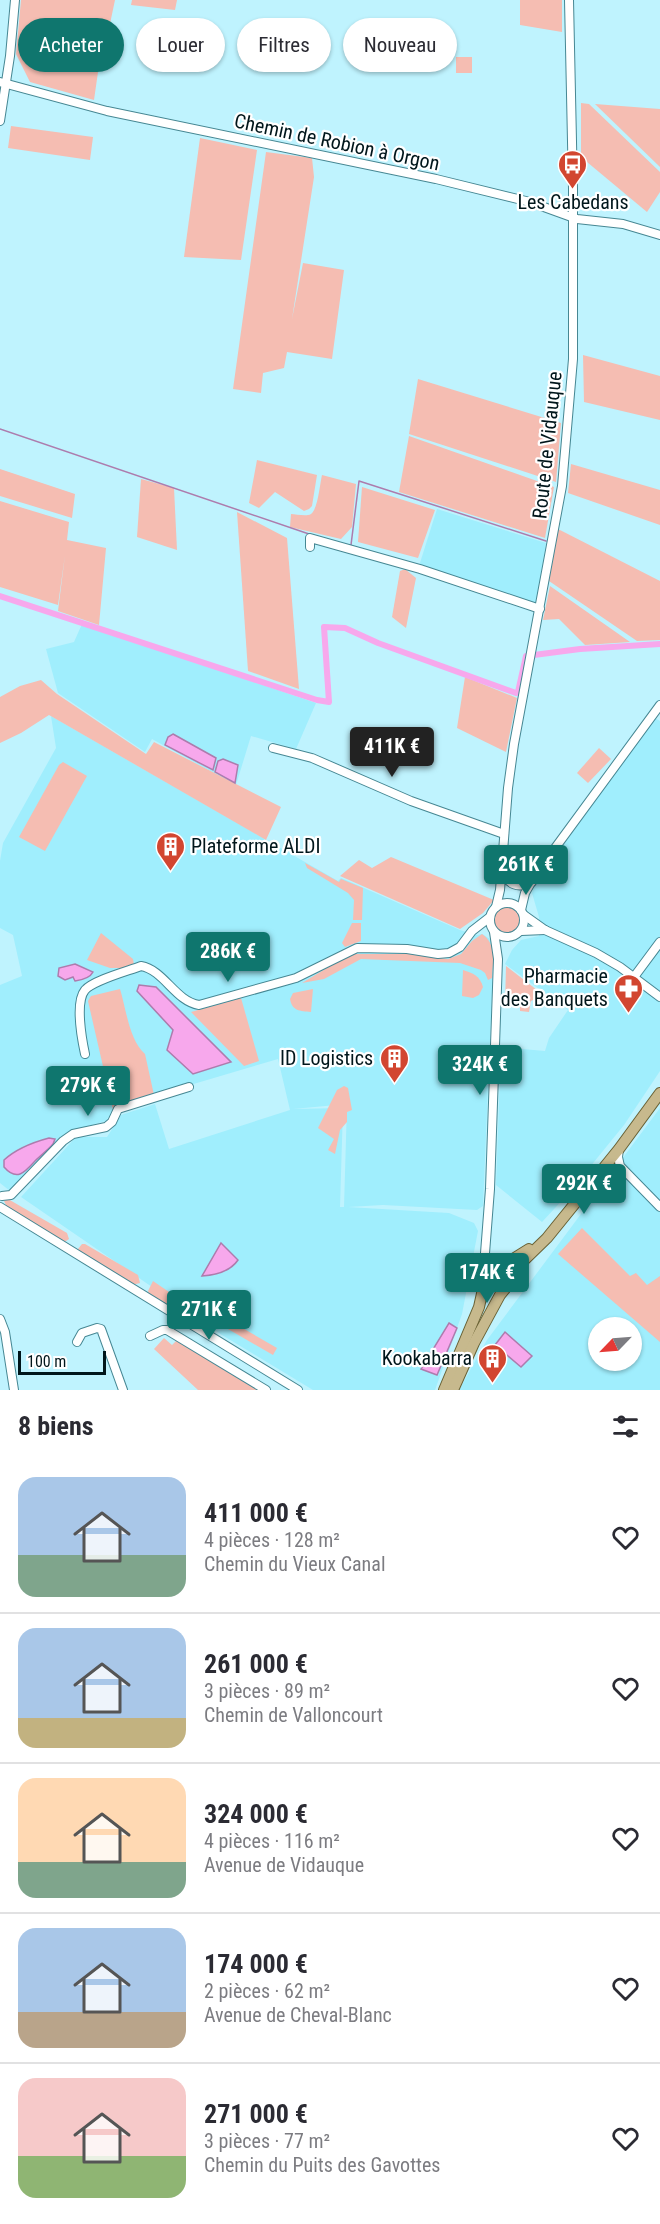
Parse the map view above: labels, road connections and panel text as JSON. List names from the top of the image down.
{
  "streets": {
    "street": ["Chemin de Robion à Orgon", "Route de Vidauque"]
  },
  "crossings": [
    ["Chemin de Robion à Orgon", "Route de Vidauque"]
  ],
  "places": {
    "bus stop": ["Les Cabedans"],
    "building": ["Plateforme ALDI", "ID Logistics", "Kookabarra"],
    "pharmacy": ["Pharmacie des Banquets"]
  },
  "scale_bar": "100 m",
  "north": "bottom left",
  "page": {
    "chip": [
      "Acheter",
      "Louer",
      "Filtres",
      "Nouveau"
    ],
    "price": [
      "411K €",
      "261K €",
      "286K €",
      "324K €",
      "279K €",
      "292K €",
      "174K €",
      "271K €"
    ],
    "scale": "100 m",
    "heading": "8 biens",
    "list": [
      {
        "name": "411 000 €",
        "note": "4 pièces · 128 m² · Chemin du Vieux Canal"
      },
      {
        "name": "261 000 €",
        "note": "3 pièces · 89 m² · Chemin de Valloncourt"
      },
      {
        "name": "324 000 €",
        "note": "4 pièces · 116 m² · Avenue de Vidauque"
      },
      {
        "name": "174 000 €",
        "note": "2 pièces · 62 m² · Avenue de Cheval-Blanc"
      },
      {
        "name": "271 000 €",
        "note": "3 pièces · 77 m² · Chemin du Puits des Gavottes"
      }
    ]
  }
}
